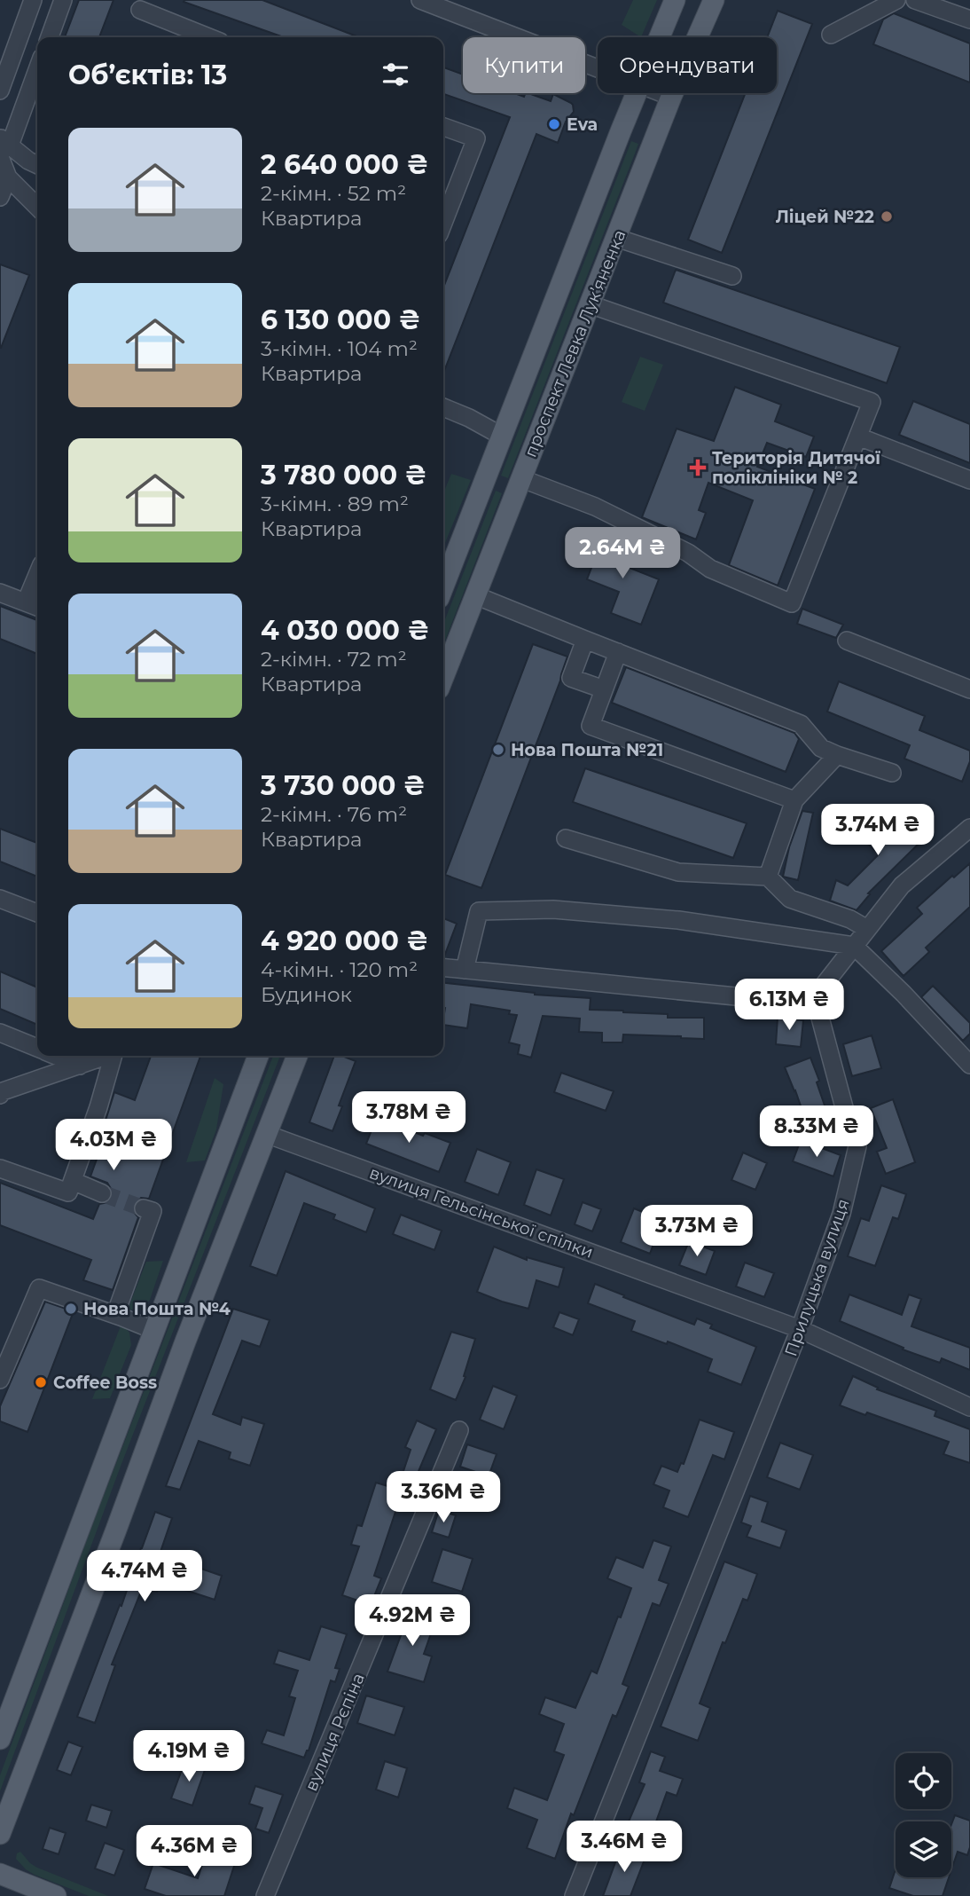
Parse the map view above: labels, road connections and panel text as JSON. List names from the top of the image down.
{
  "streets": {
    "main road": ["проспект Левка Лукʼяненка"],
    "street": ["вулиця Гельсінської спілки", "Прилуцька вулиця", "вулиця Рєпіна"]
  },
  "crossings": [
    ["вулиця Гельсінської спілки", "Прилуцька вулиця"]
  ],
  "places": {
    "other": [
      "Eva",
      "Ліцей №22",
      "Нова Пошта №21",
      "Нова Пошта №4",
      "Coffee Boss"
    ],
    "health": ["Територія Дитячої поліклініки № 2"]
  },
  "page": {
    "chip": ["Купити", "Орендувати"],
    "heading": "Об’єктів: 13",
    "list": [
      {
        "name": "2 640 000 ₴",
        "note": "2-кімн. · 52 m² · Квартира"
      },
      {
        "name": "6 130 000 ₴",
        "note": "3-кімн. · 104 m² · Квартира"
      },
      {
        "name": "3 780 000 ₴",
        "note": "3-кімн. · 89 m² · Квартира"
      },
      {
        "name": "4 030 000 ₴",
        "note": "2-кімн. · 72 m² · Квартира"
      },
      {
        "name": "3 730 000 ₴",
        "note": "2-кімн. · 76 m² · Квартира"
      },
      {
        "name": "4 920 000 ₴",
        "note": "4-кімн. · 120 m² · Будинок"
      }
    ],
    "price": [
      "2.64M ₴",
      "3.74M ₴",
      "6.13M ₴",
      "3.78M ₴",
      "8.33M ₴",
      "4.03M ₴",
      "3.73M ₴",
      "3.36M ₴",
      "4.74M ₴",
      "4.92M ₴",
      "4.19M ₴",
      "3.46M ₴",
      "4.36M ₴"
    ]
  }
}
